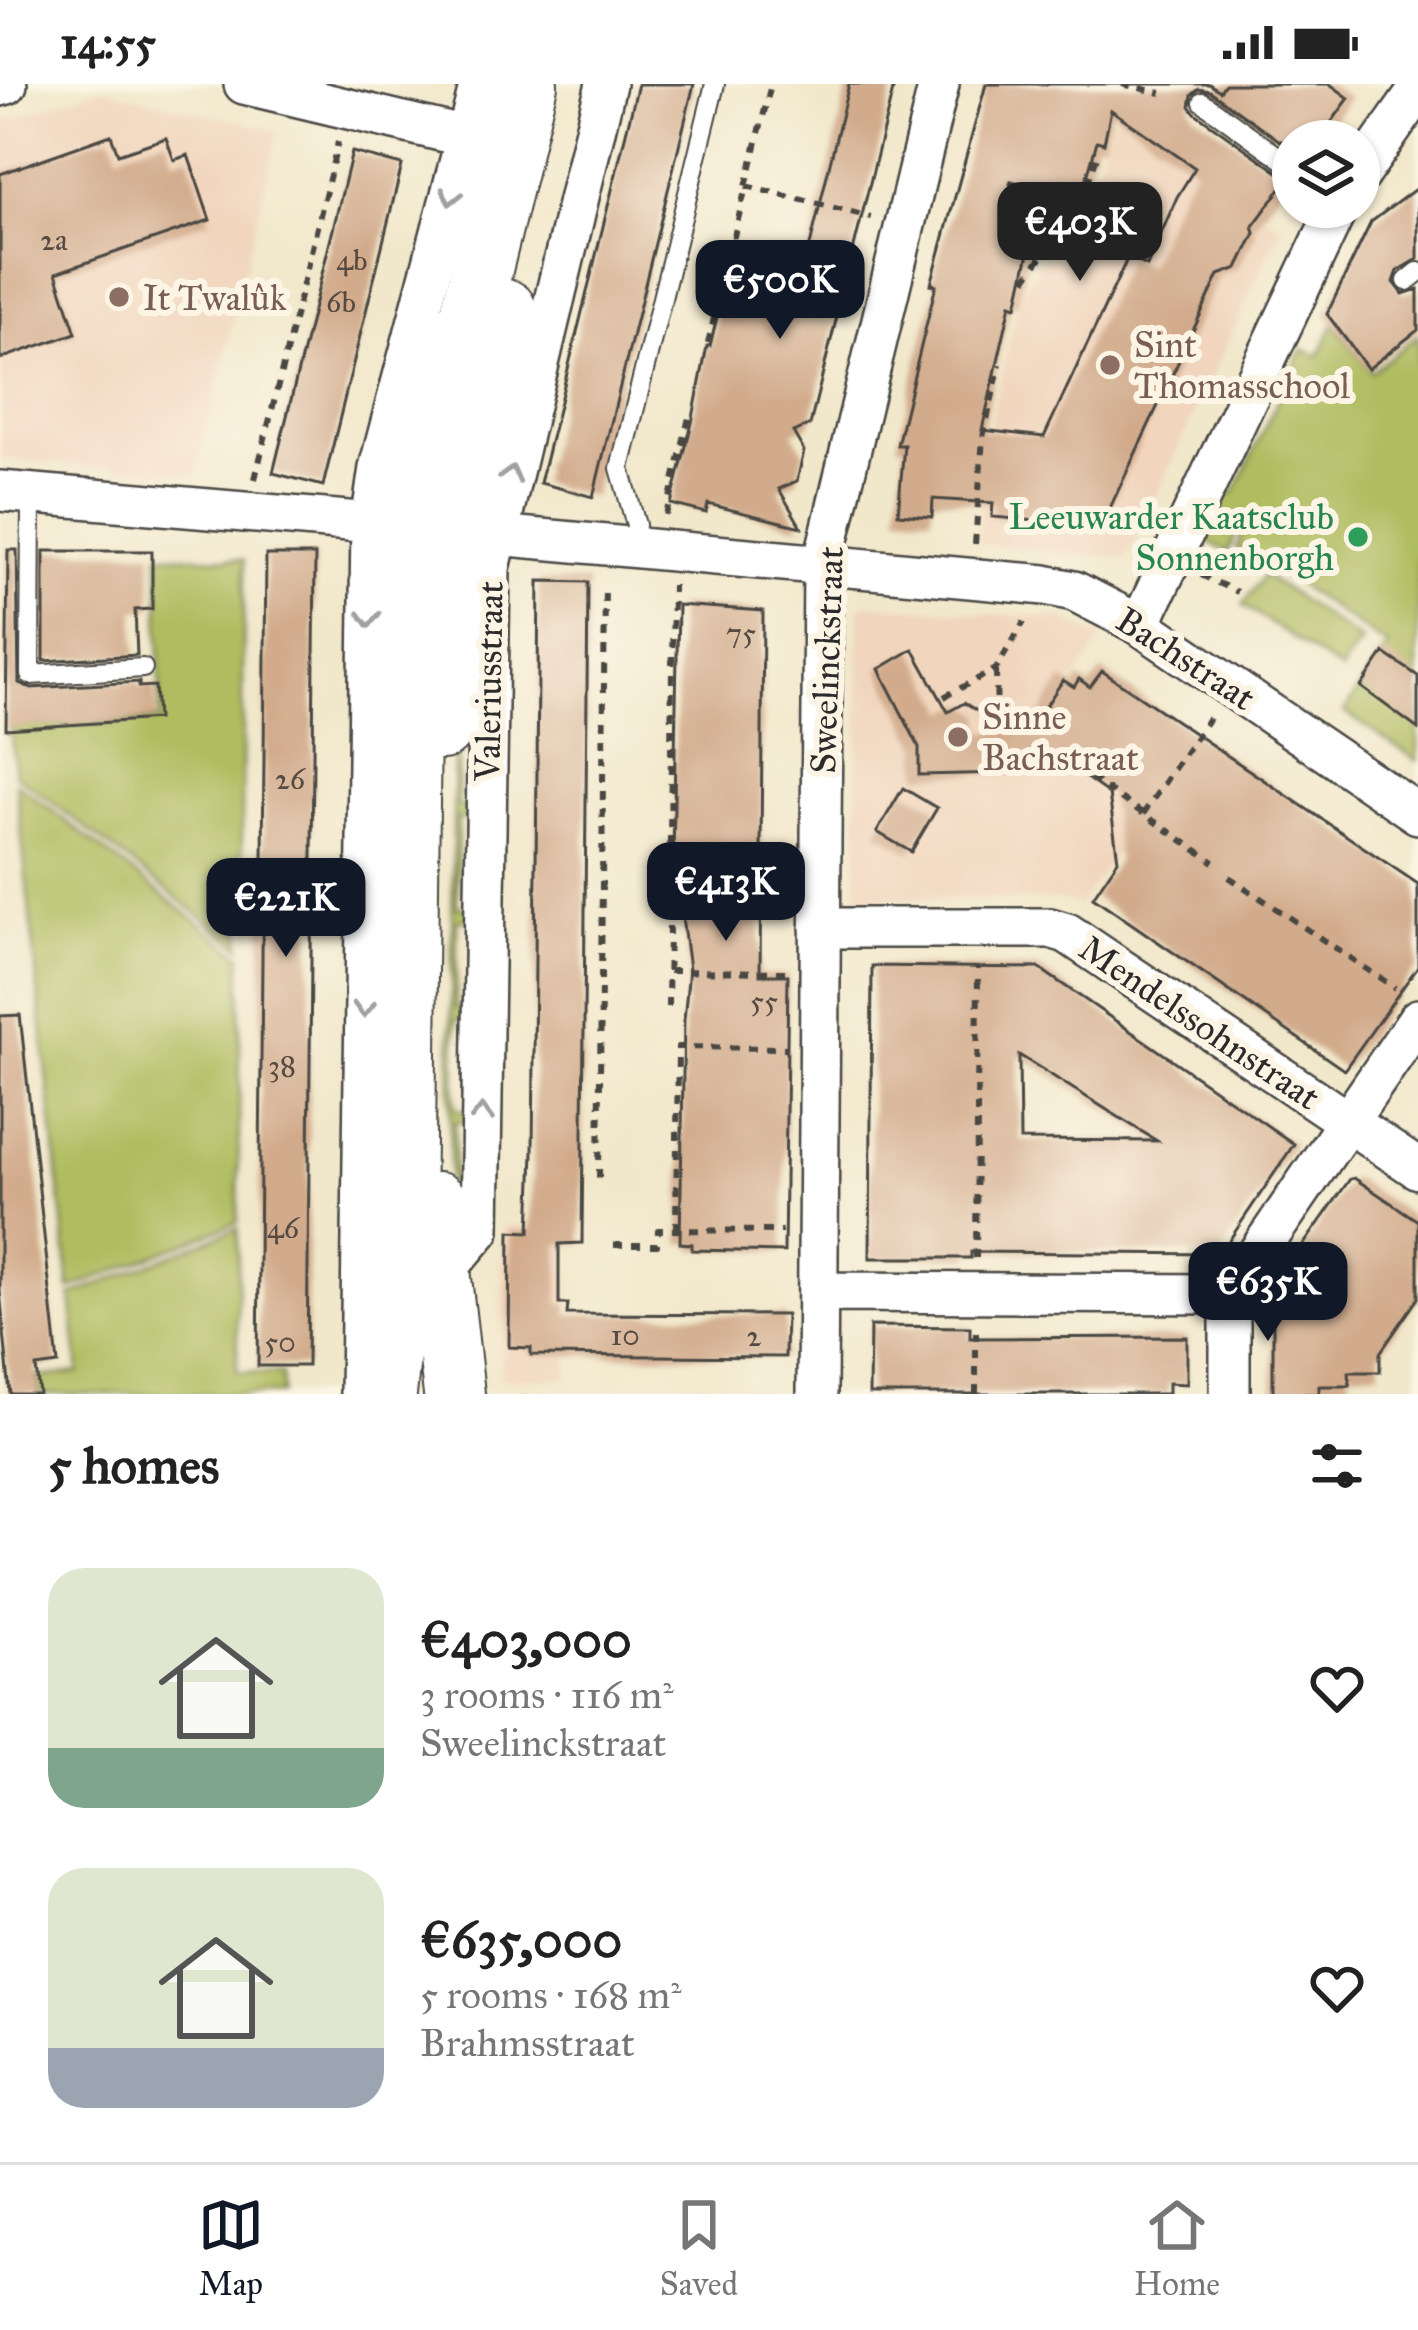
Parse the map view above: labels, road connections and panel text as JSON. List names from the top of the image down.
{
  "streets": {
    "main road": ["Valeriusstraat"],
    "street": ["Bachstraat", "Sweelinckstraat", "Mendelssohnstraat"]
  },
  "crossings": [
    ["Bachstraat", "Sweelinckstraat"],
    ["Bachstraat", "Valeriusstraat"],
    ["Sweelinckstraat", "Mendelssohnstraat"]
  ],
  "places": [
    "It Twalûk",
    "Sint Thomasschool",
    "Leeuwarder Kaatsclub Sonnenborgh",
    "Sinne Bachstraat"
  ],
  "house_numbers": [
    "2a",
    "4b",
    "6b",
    "75",
    "26",
    "55",
    "38",
    "46",
    "10",
    "2",
    "50"
  ],
  "page": {
    "status": "14:55",
    "price": [
      "€403K",
      "€500K",
      "€413K",
      "€221K",
      "€635K"
    ],
    "heading": "5 homes",
    "list": [
      {
        "name": "€403,000",
        "note": "3 rooms · 116 m² · Sweelinckstraat"
      },
      {
        "name": "€635,000",
        "note": "5 rooms · 168 m² · Brahmsstraat"
      }
    ],
    "tabs": ["Map", "Saved", "Home"]
  }
}
